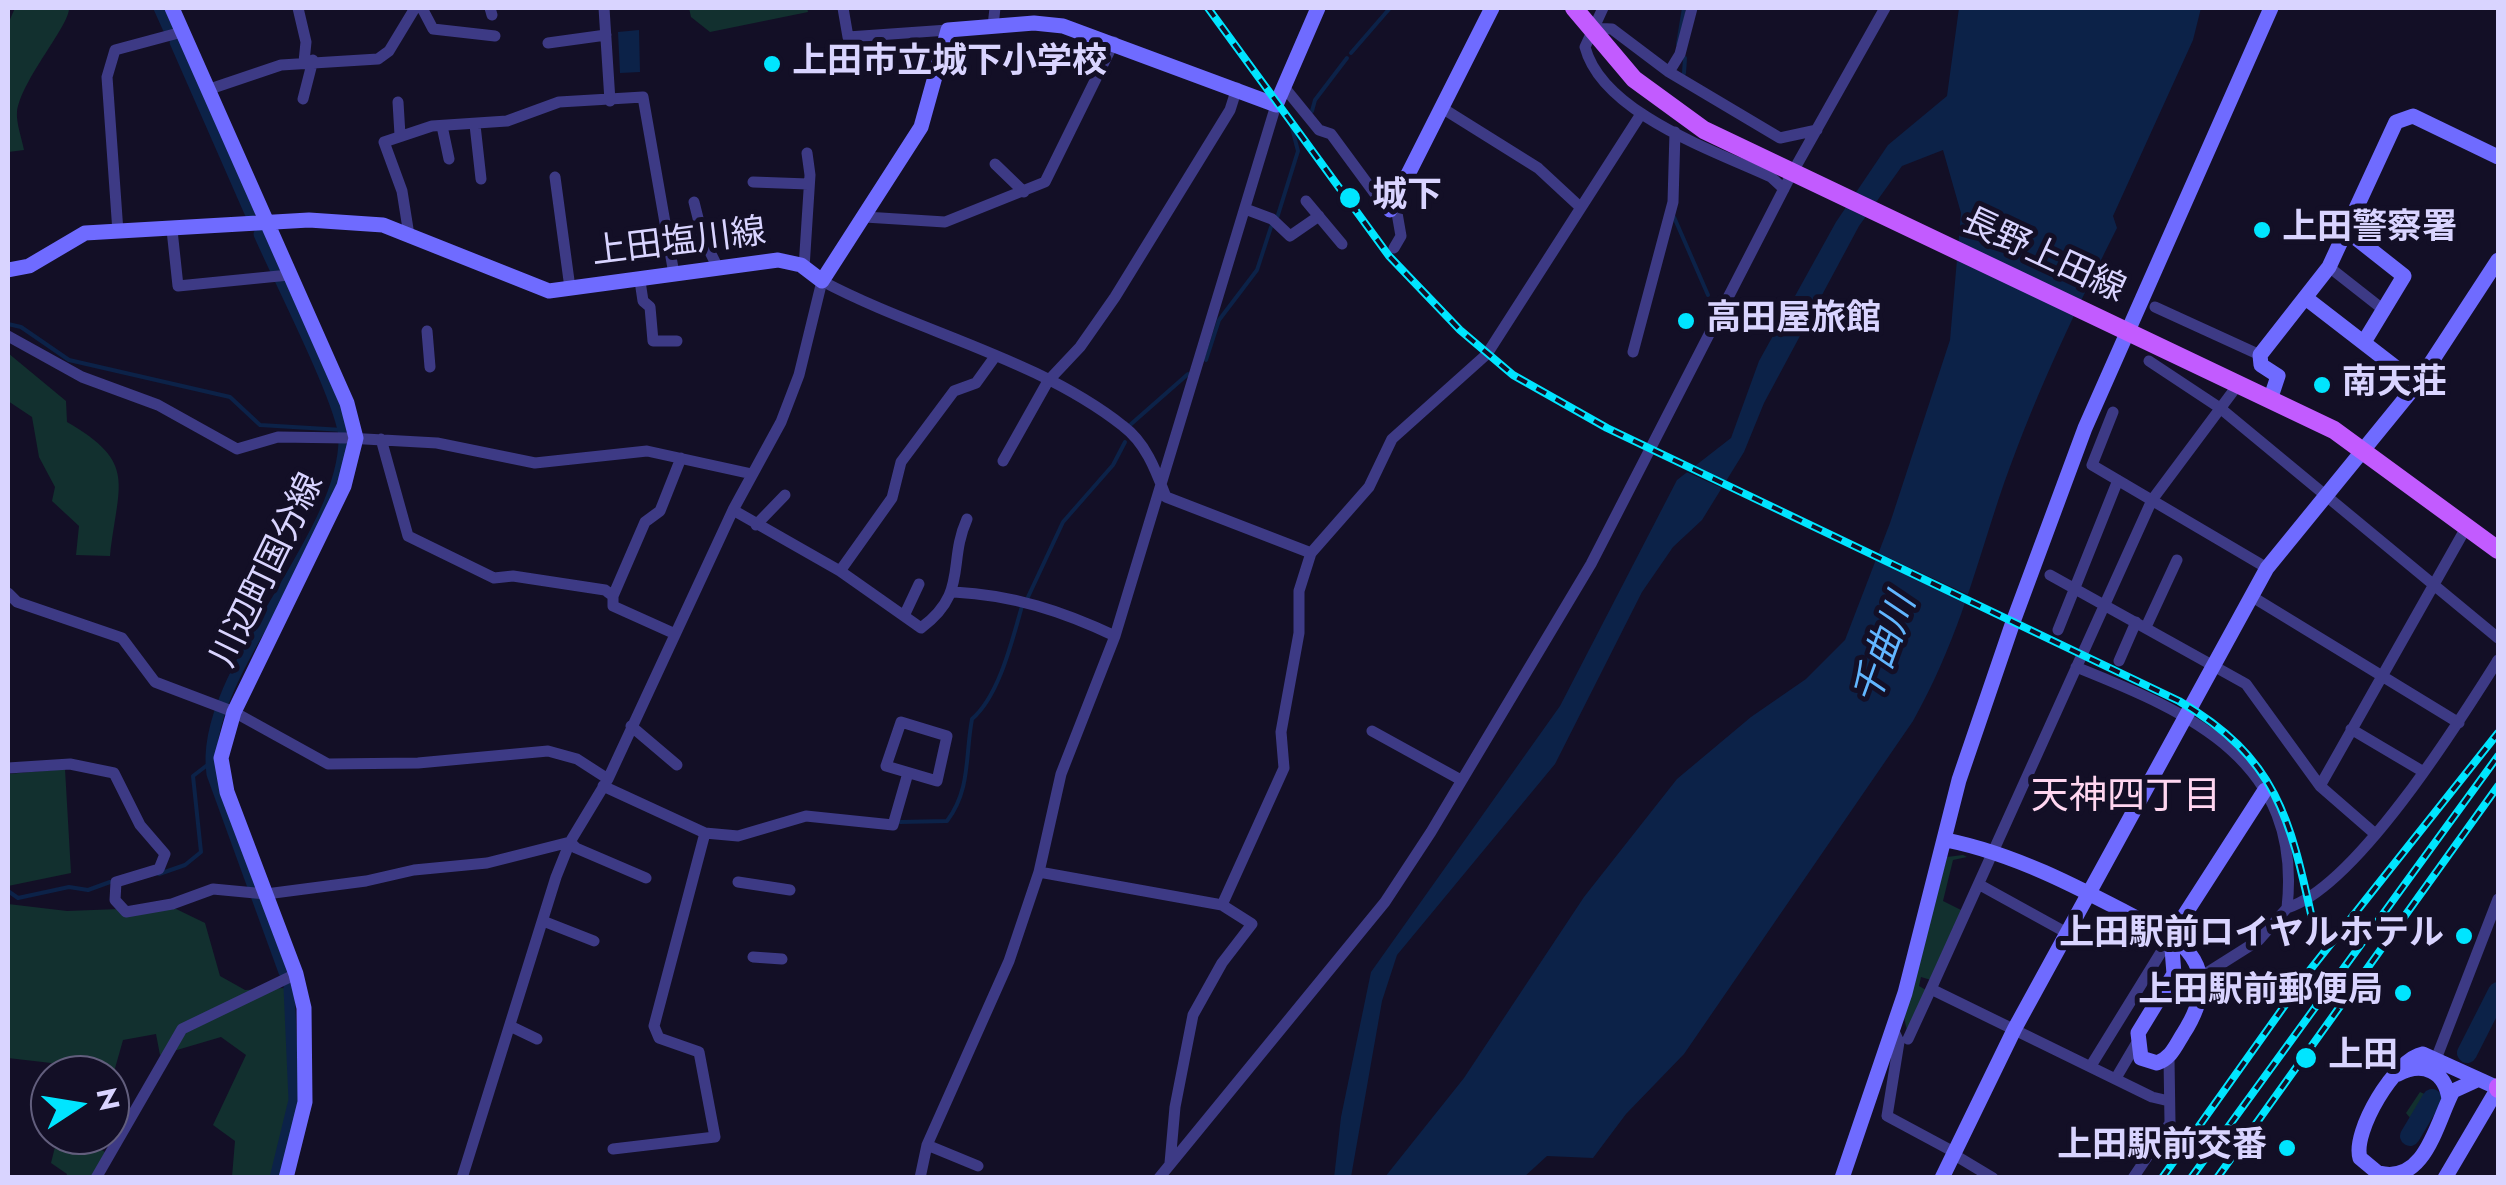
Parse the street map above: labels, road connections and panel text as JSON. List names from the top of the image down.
{
  "streets": {
    "main road": ["長野上田線"],
    "street": ["上田塩川線", "川辺町国分線"]
  },
  "crossings": [
    ["上田塩川線", "川辺町国分線"]
  ],
  "districts": ["天神四丁目"],
  "water": ["千曲川"],
  "places": [
    "上田市立城下小学校",
    "城下",
    "上田警察署",
    "高田屋旅館",
    "南天荘",
    "上田駅前ロイヤルホテル",
    "上田駅前郵便局",
    "上田",
    "上田駅前交番"
  ],
  "north": "right"
}
